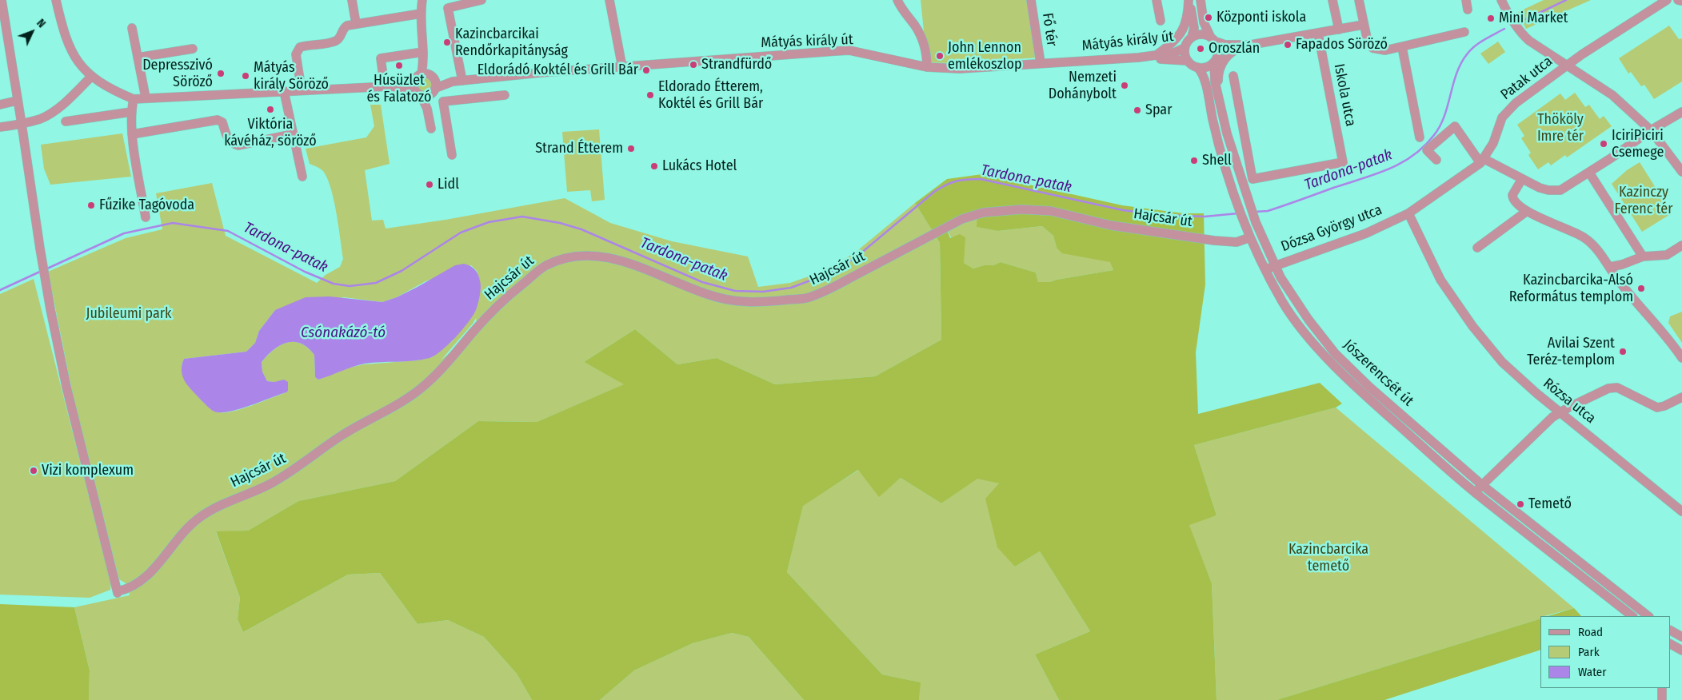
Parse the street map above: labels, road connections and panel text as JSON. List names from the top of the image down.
{
  "streets": {
    "street": [
      "Fő tér",
      "Mátyás király út",
      "Patak utca",
      "Iskola utca",
      "Hajcsár út",
      "Dózsa György utca",
      "Jószerencsét út",
      "Rózsa utca"
    ]
  },
  "crossings": [
    ["Fő tér", "Mátyás király út"],
    ["Mátyás király út", "Jószerencsét út"],
    ["Patak utca", "Dózsa György utca"],
    ["Patak utca", "Rózsa utca"],
    ["Hajcsár út", "Jószerencsét út"],
    ["Dózsa György utca", "Jószerencsét út"],
    ["Dózsa György utca", "Rózsa utca"]
  ],
  "water": ["Tardona-patak", "Csónakázó-tó"],
  "parks": [
    "Thököly Imre tér",
    "Kazinczy Ferenc tér",
    "Jubileumi park",
    "Kazincbarcika temető"
  ],
  "places": [
    "Központi iskola",
    "Mini Market",
    "Kazincbarcikai Rendőrkapitányság",
    "Fapados Söröző",
    "Oroszlán",
    "John Lennon emlékoszlop",
    "Strandfürdő",
    "Húsüzlet és Falatozó",
    "Eldorádó Koktél és Grill Bár",
    "Depresszivó Söröző",
    "Mátyás király Söröző",
    "Nemzeti Dohánybolt",
    "Eldorado Étterem, Koktél és Grill Bár",
    "Viktória kávéház, söröző",
    "Spar",
    "IciriPiciri Csemege",
    "Strand Étterem",
    "Shell",
    "Lukács Hotel",
    "Lidl",
    "Fűzike Tagóvoda",
    "Kazincbarcika-Alsó Református templom",
    "Avilai Szent Teréz-templom",
    "Vizi komplexum",
    "Temető"
  ],
  "legend": ["Road", "Park", "Water"],
  "north": "top right"
}
